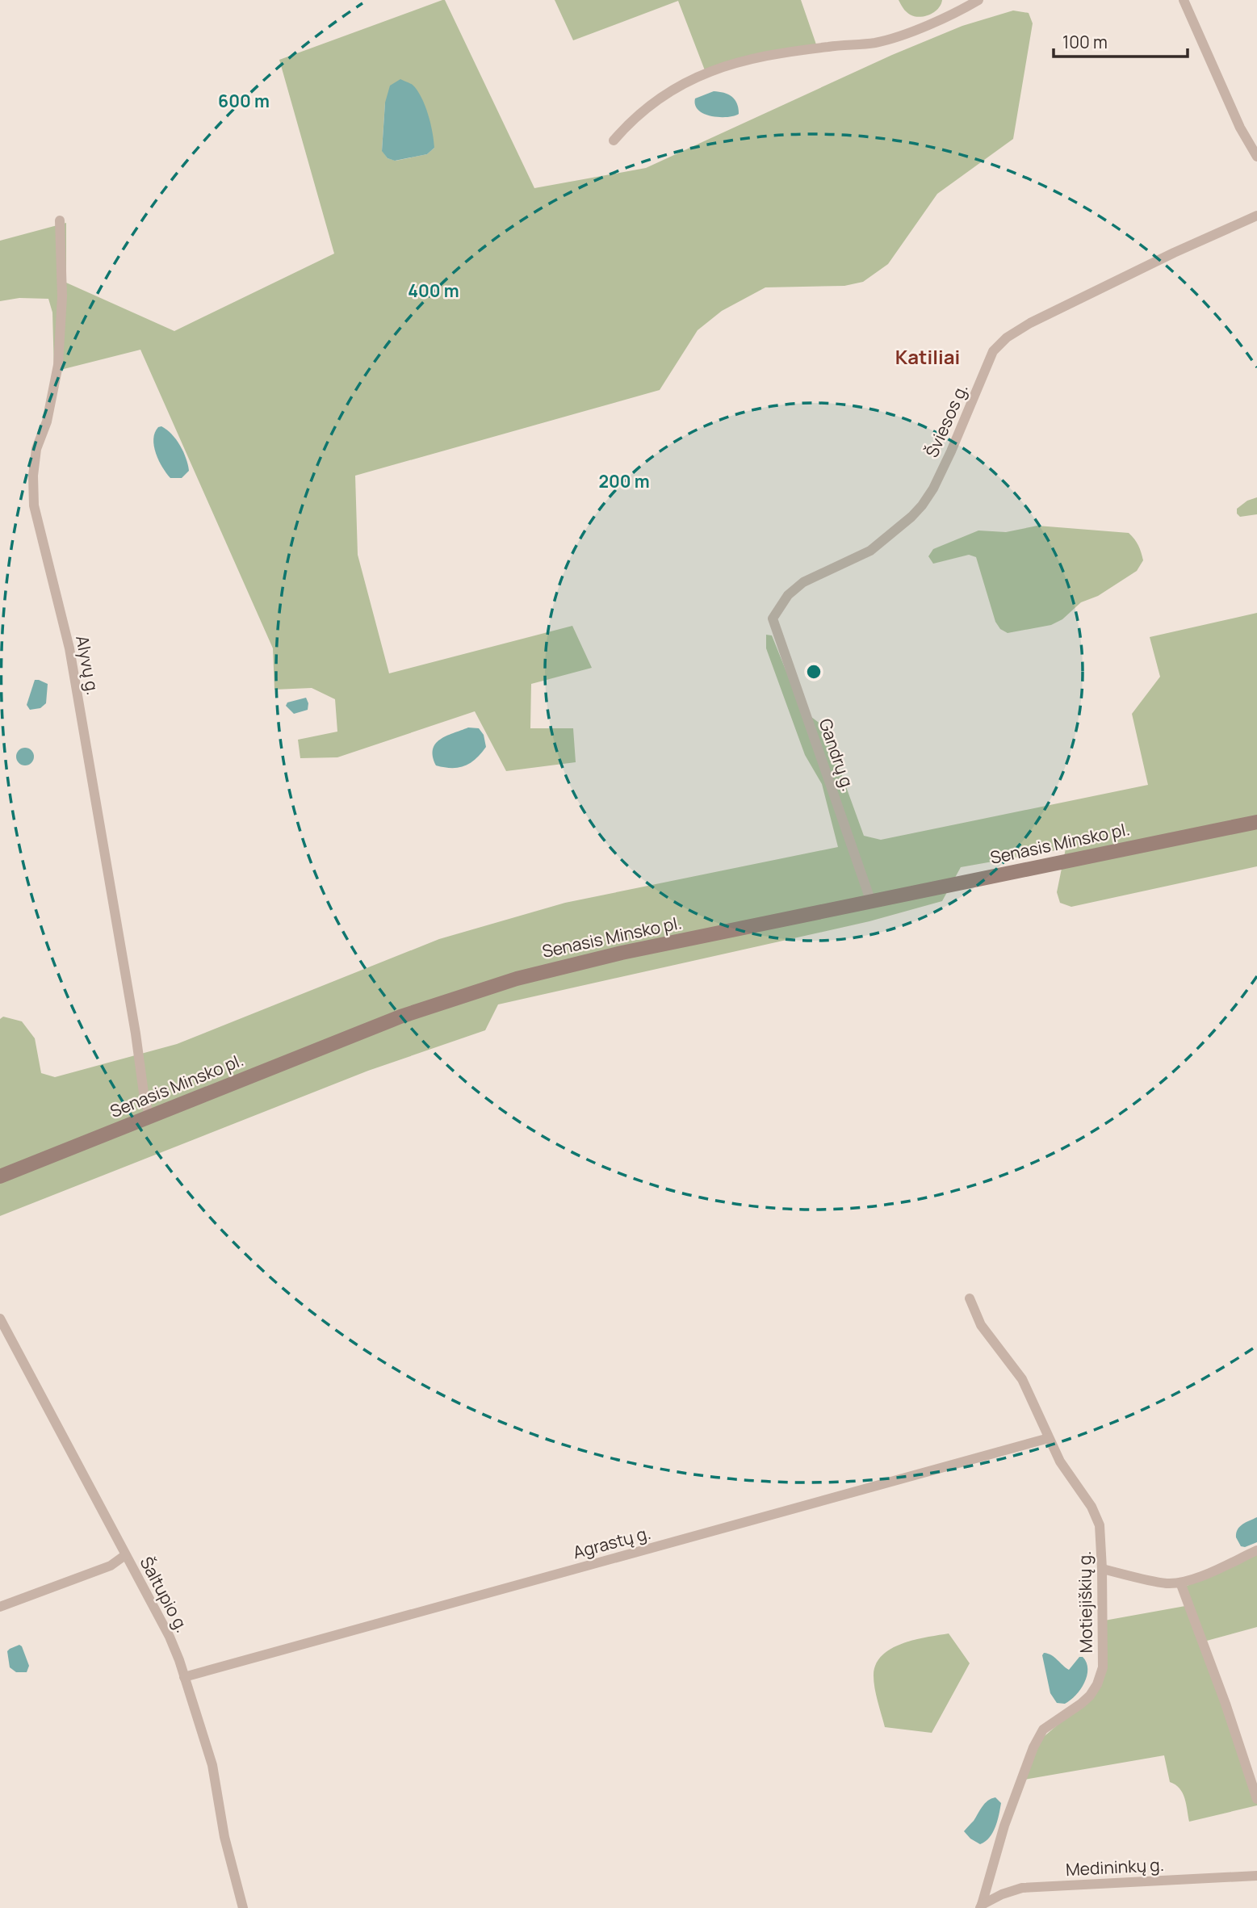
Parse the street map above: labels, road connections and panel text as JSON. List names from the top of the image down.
{
  "streets": {
    "main road": ["Senasis Minsko pl."],
    "street": [
      "Šviesos g.",
      "Alyvų g.",
      "Gandrų g.",
      "Agrastų g.",
      "Šaltupio g.",
      "Motiejiškių g.",
      "Medininkų g."
    ]
  },
  "crossings": [
    ["Šviesos g.", "Gandrų g."],
    ["Alyvų g.", "Senasis Minsko pl."],
    ["Gandrų g.", "Senasis Minsko pl."],
    ["Agrastų g.", "Šaltupio g."],
    ["Agrastų g.", "Motiejiškių g."],
    ["Motiejiškių g.", "Medininkų g."]
  ],
  "districts": ["Katiliai"],
  "scale_bar": "100 m",
  "rings": ["600 m", "400 m", "200 m"]
}
